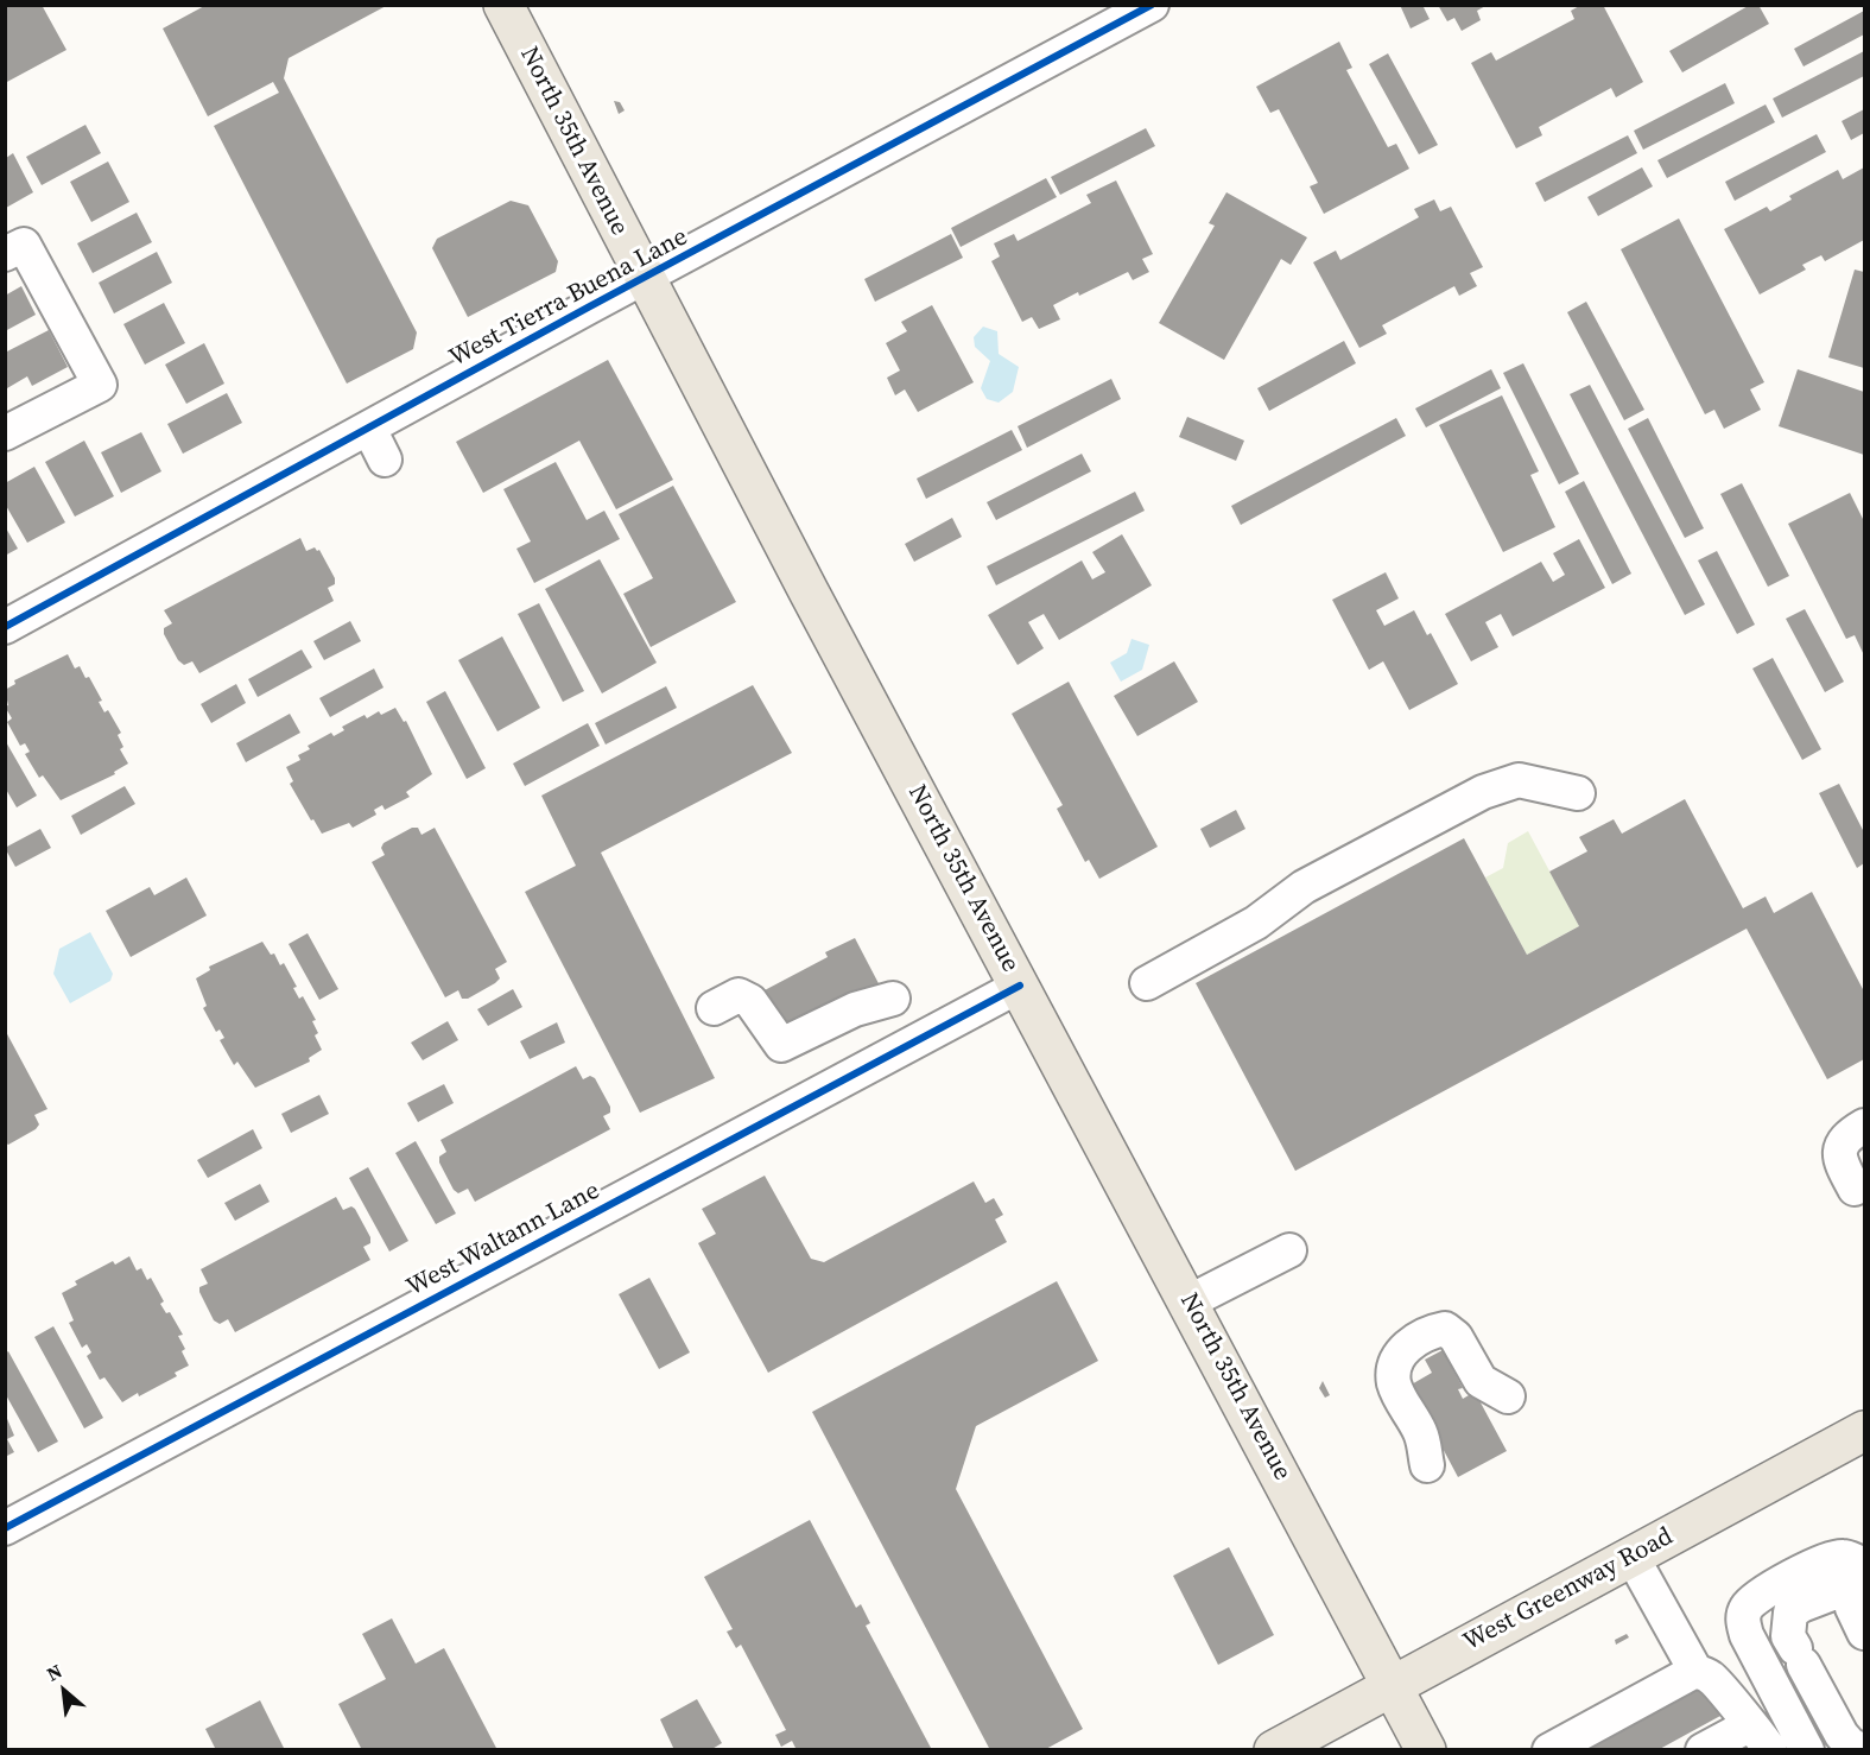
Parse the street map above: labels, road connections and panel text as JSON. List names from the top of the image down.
{
  "streets": {
    "main road": ["North 35th Avenue", "West Greenway Road"],
    "street": ["West Tierra Buena Lane", "West Waltann Lane"]
  },
  "crossings": [
    ["North 35th Avenue", "West Tierra Buena Lane"],
    ["North 35th Avenue", "West Waltann Lane"],
    ["North 35th Avenue", "West Greenway Road"]
  ],
  "north": "top left"
}
